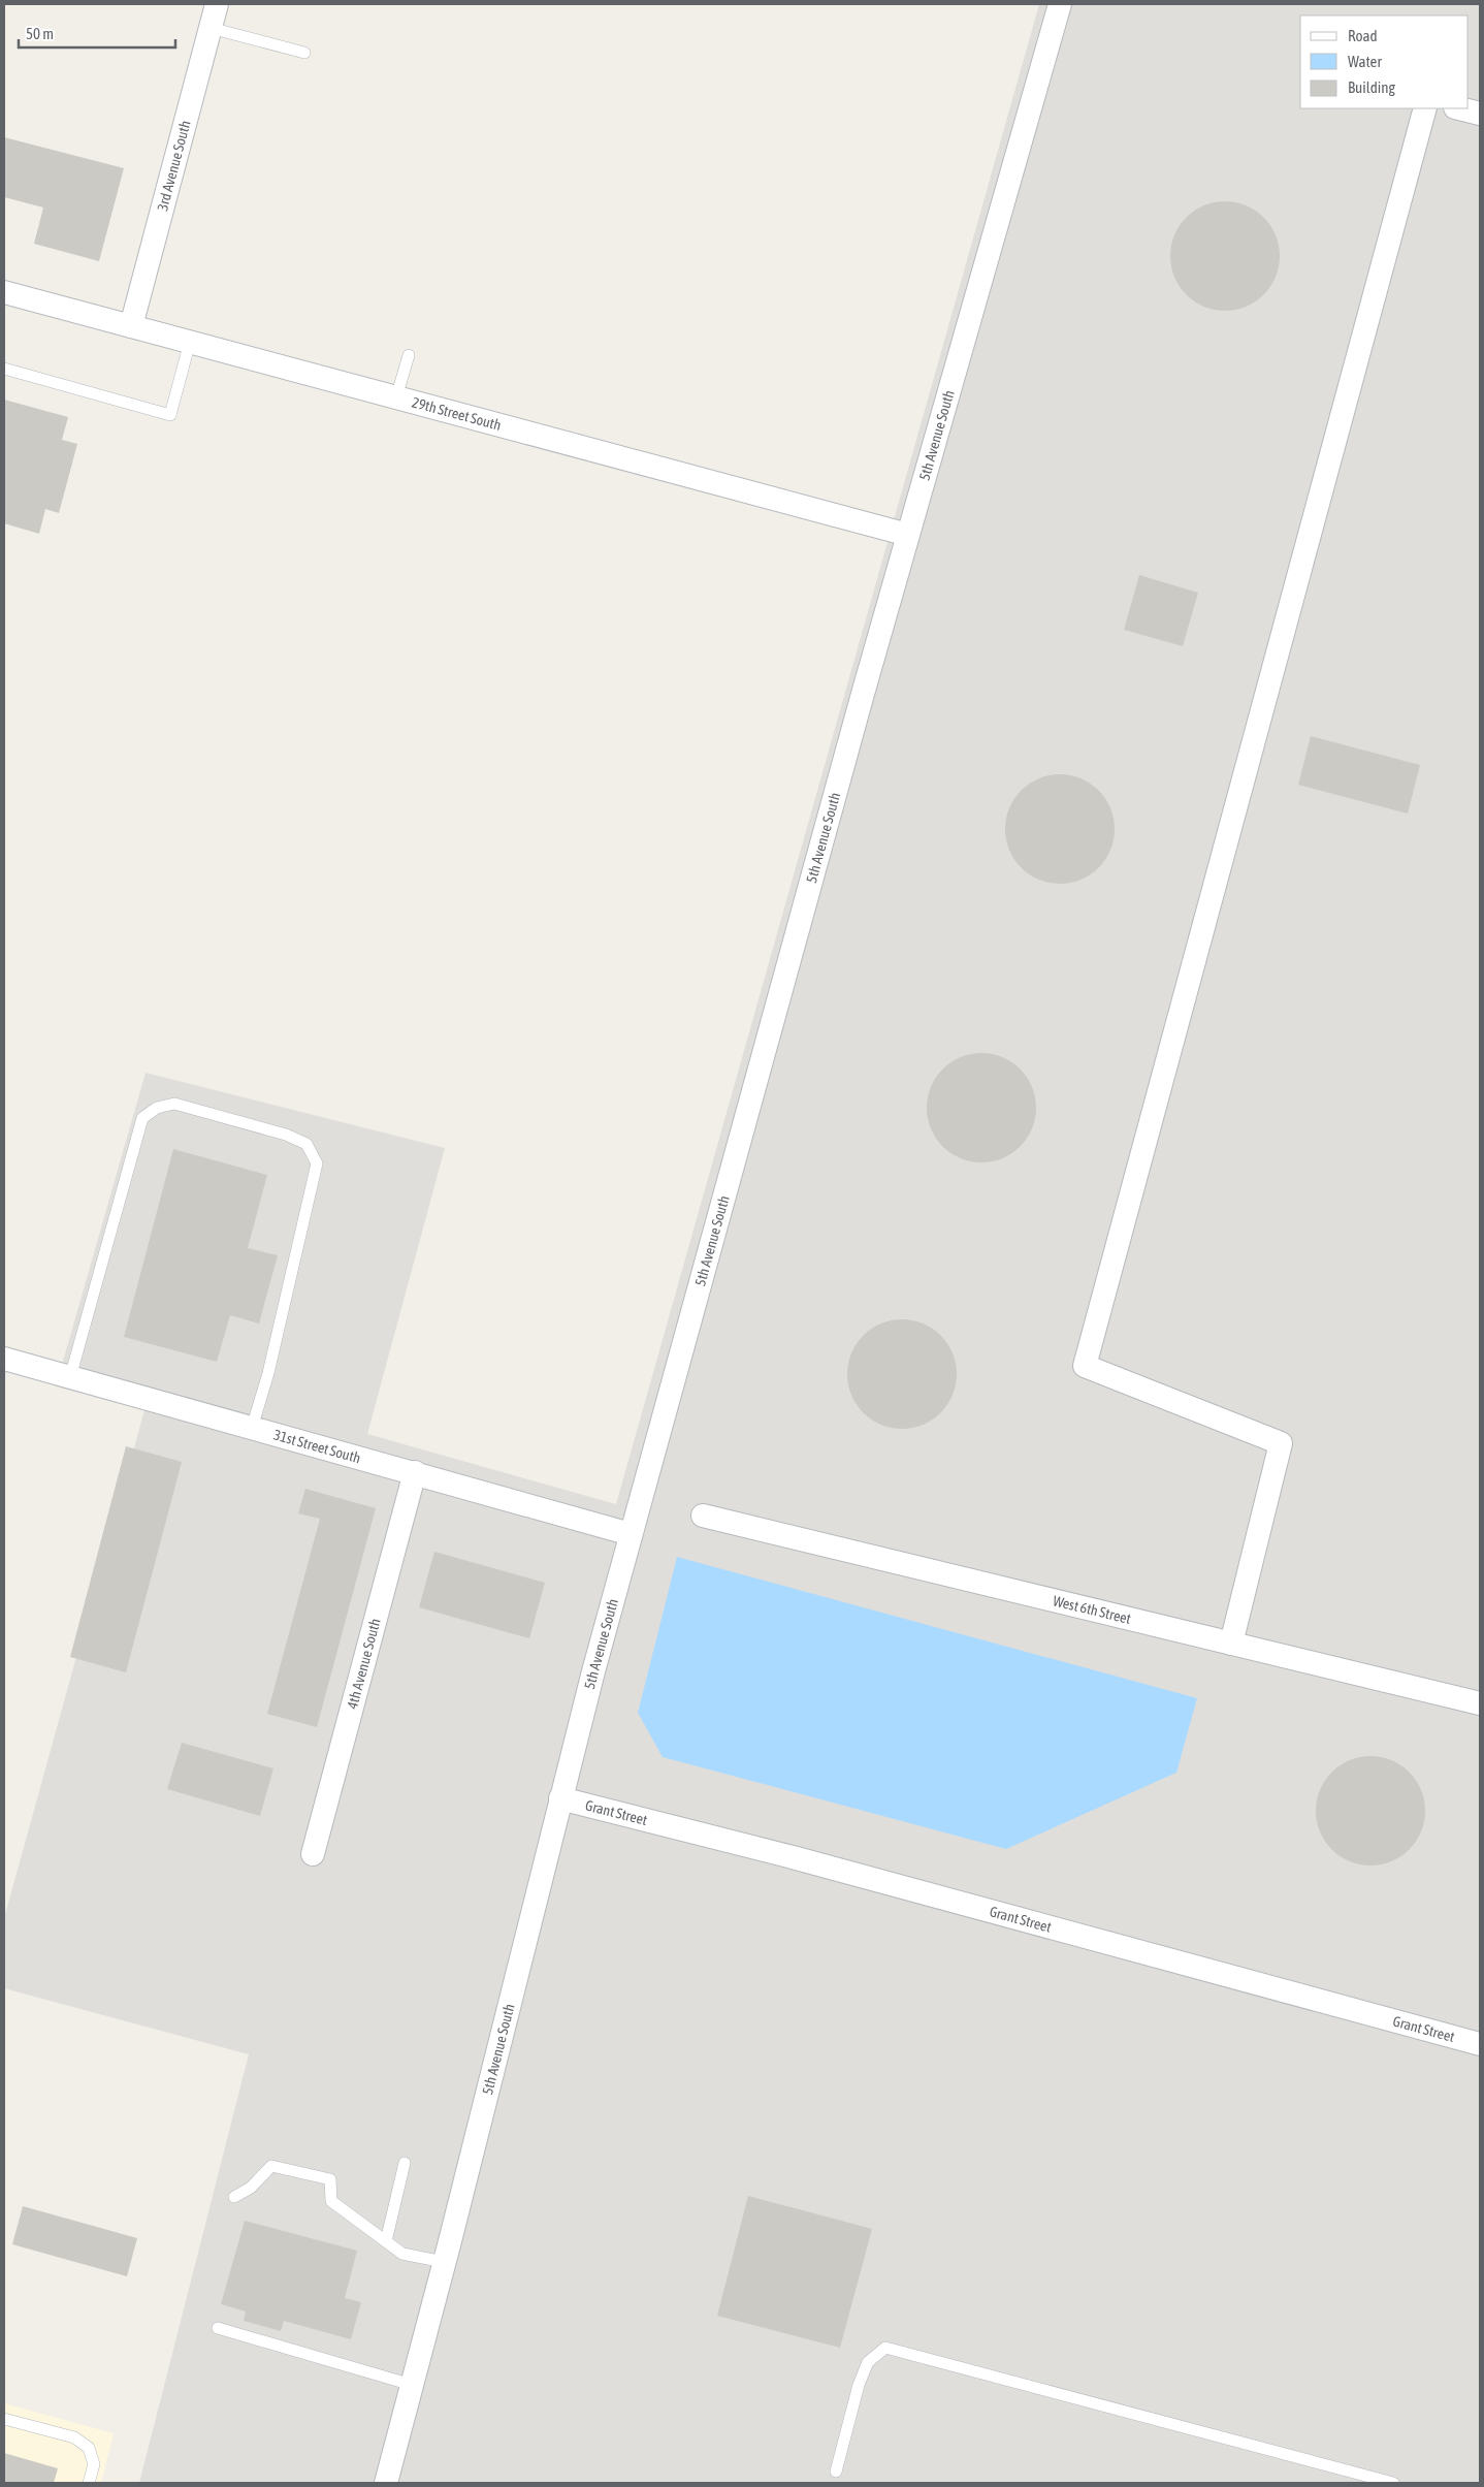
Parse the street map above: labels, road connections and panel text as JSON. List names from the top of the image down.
{
  "streets": {
    "street": [
      "3rd Avenue South",
      "29th Street South",
      "5th Avenue South",
      "31st Street South",
      "West 6th Street",
      "4th Avenue South",
      "Grant Street"
    ]
  },
  "crossings": [
    ["3rd Avenue South", "29th Street South"],
    ["29th Street South", "5th Avenue South"],
    ["5th Avenue South", "31st Street South"],
    ["5th Avenue South", "Grant Street"],
    ["31st Street South", "4th Avenue South"]
  ],
  "legend": ["Road", "Water", "Building"],
  "scale_bar": "50 m"
}
